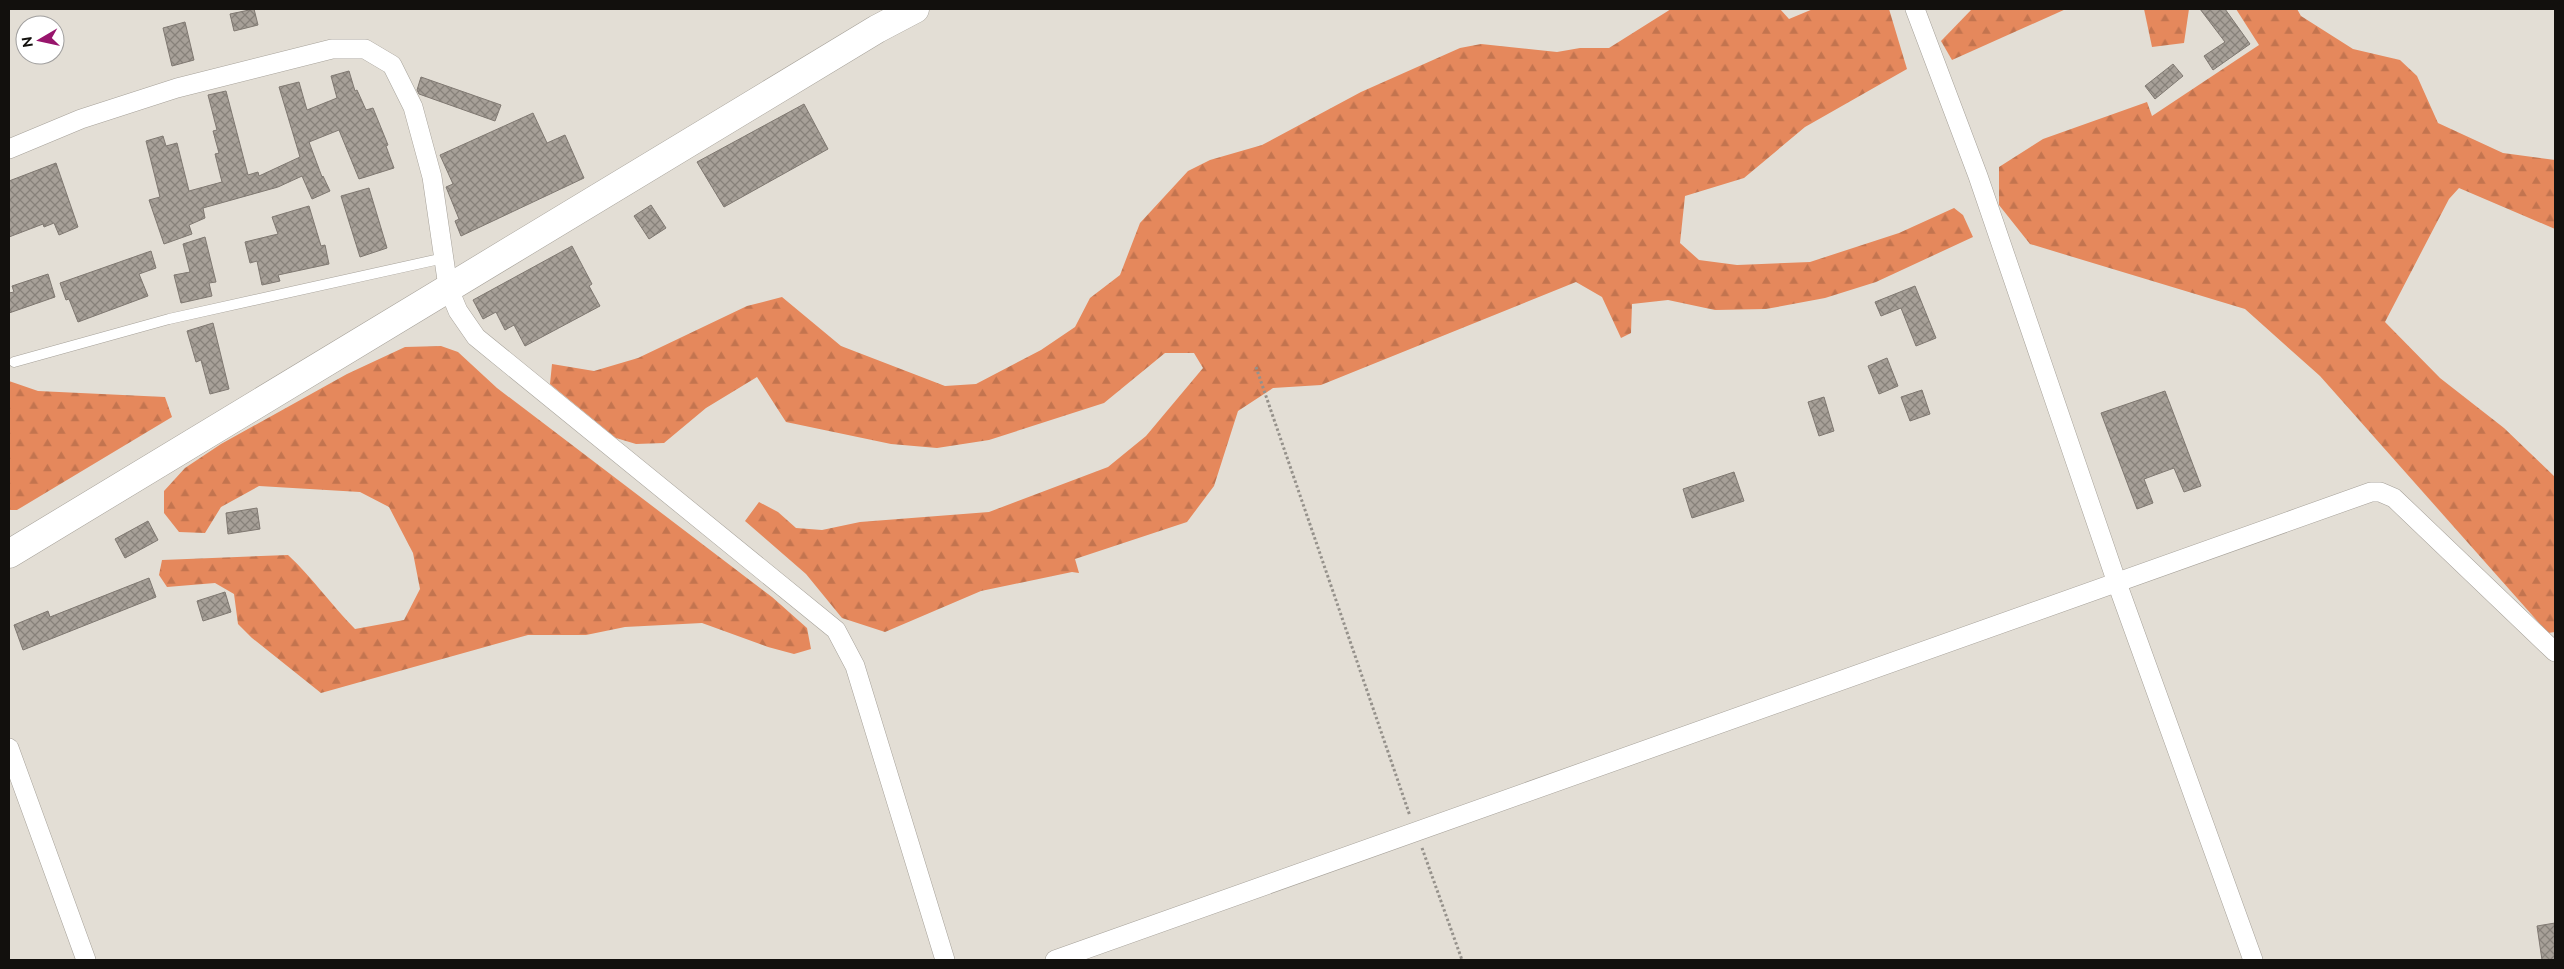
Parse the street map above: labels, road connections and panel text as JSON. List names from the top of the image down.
{
  "north": "left"
}
